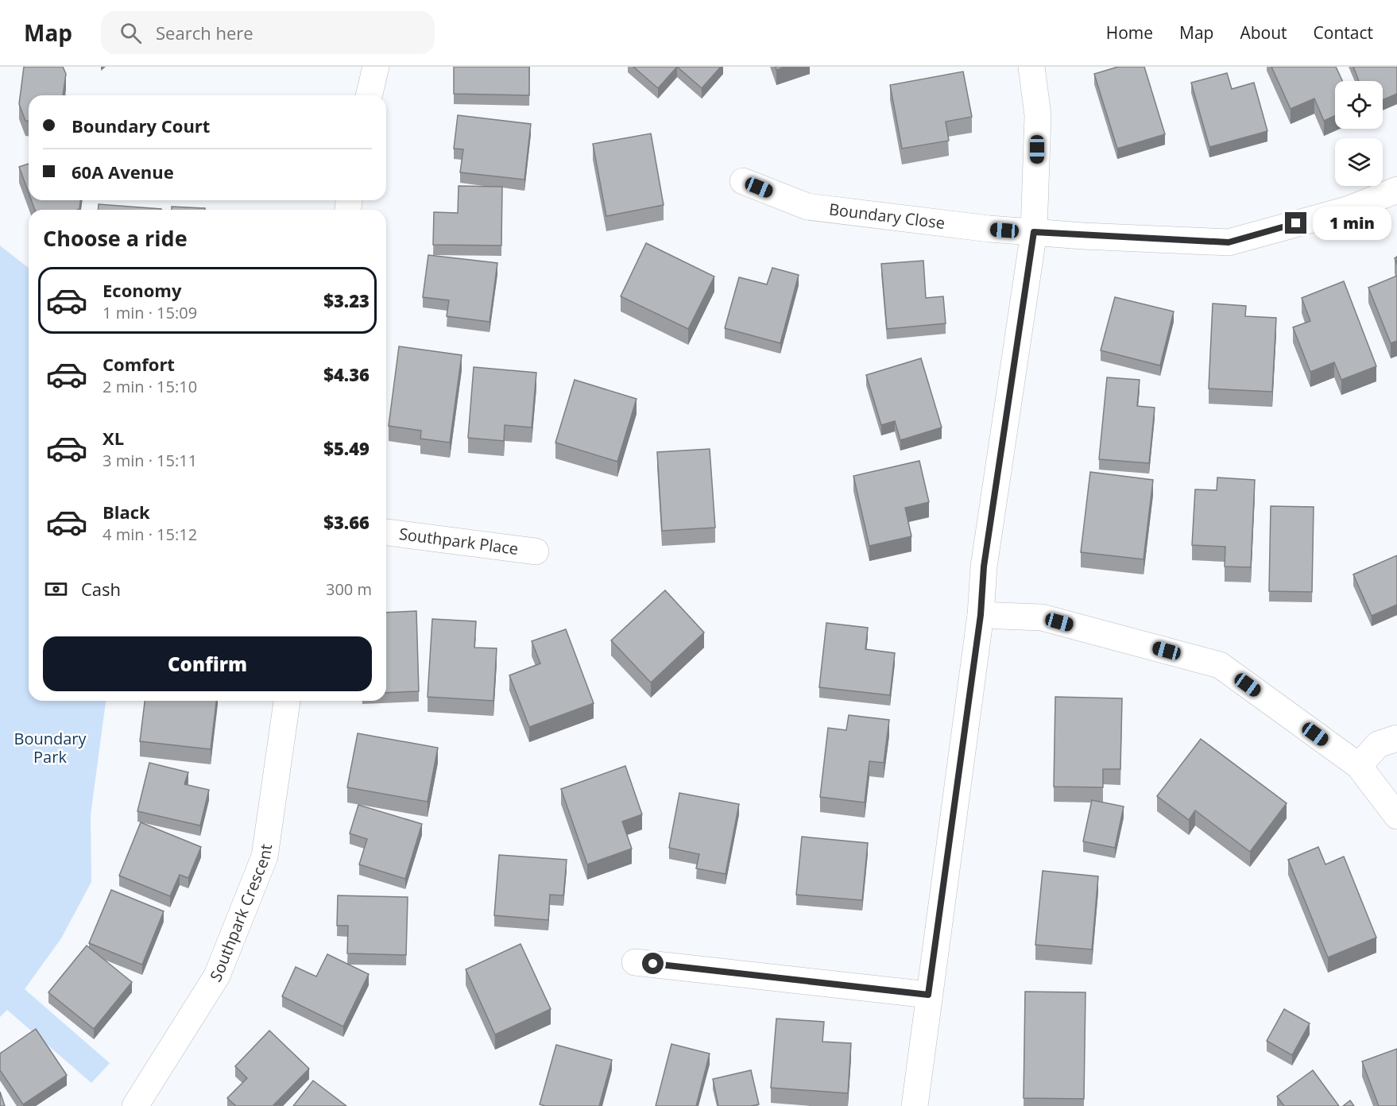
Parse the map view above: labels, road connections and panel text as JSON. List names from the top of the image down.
{
  "streets": {
    "street": ["Boundary Close", "Southpark Place", "Southpark Crescent"]
  },
  "parks": ["Boundary Park"],
  "page": {
    "header": "Map",
    "search": "Search here",
    "nav": [
      "Home",
      "Map",
      "About",
      "Contact"
    ],
    "banner": ["Boundary Court", "60A Avenue"],
    "bubble": "1 min",
    "heading": "Choose a ride",
    "list": [
      {
        "name": "Economy",
        "note": "1 min · 15:09",
        "value": "$3.23"
      },
      {
        "name": "Comfort",
        "note": "2 min · 15:10",
        "value": "$4.36"
      },
      {
        "name": "XL",
        "note": "3 min · 15:11",
        "value": "$5.49"
      },
      {
        "name": "Black",
        "note": "4 min · 15:12",
        "value": "$3.66"
      }
    ],
    "pay": ["Cash", "300 m"],
    "buttons": "Confirm"
  }
}
